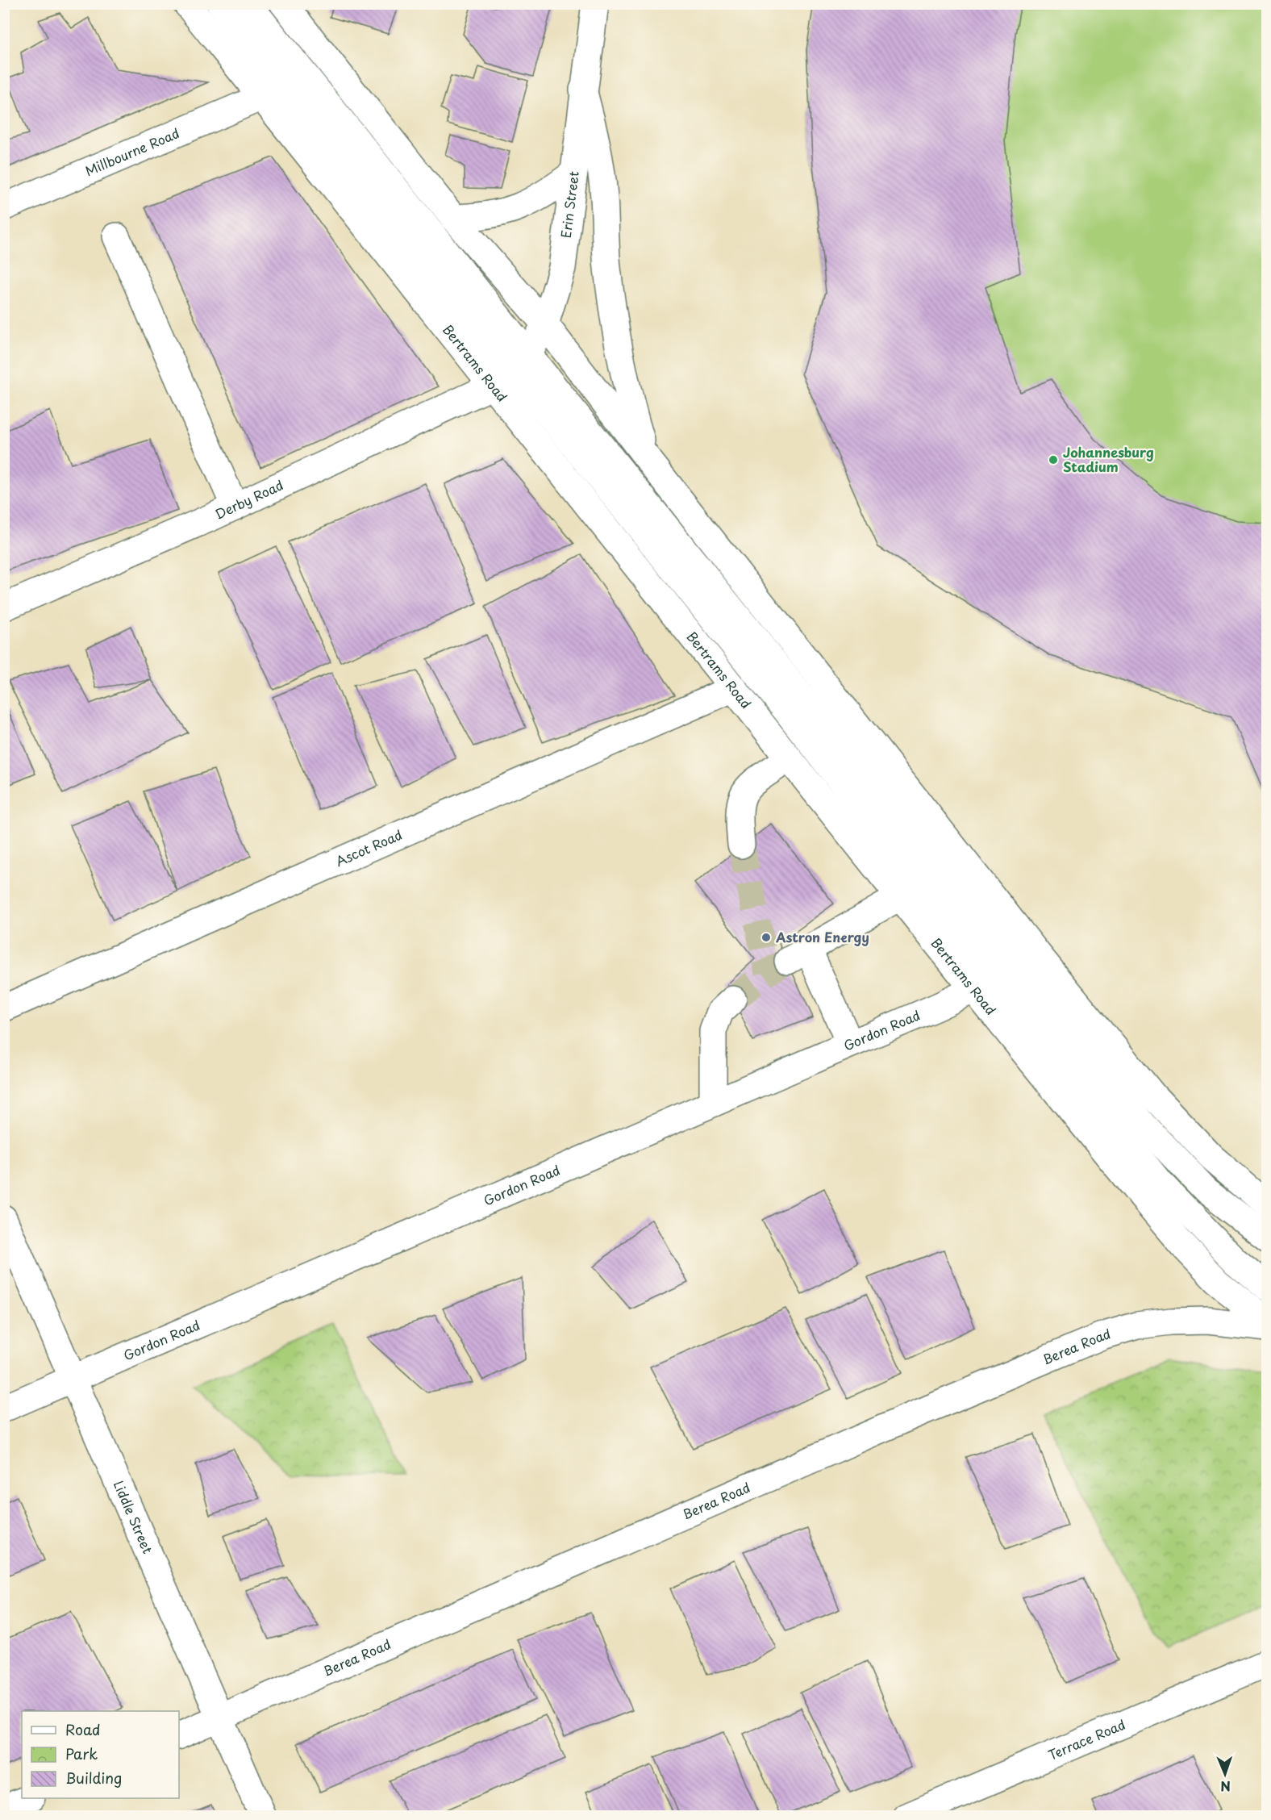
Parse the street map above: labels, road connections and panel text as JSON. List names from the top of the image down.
{
  "streets": {
    "street": [
      "Millbourne Road",
      "Erin Street",
      "Bertrams Road",
      "Derby Road",
      "Ascot Road",
      "Gordon Road",
      "Berea Road",
      "Liddle Street",
      "Terrace Road"
    ]
  },
  "crossings": [
    ["Millbourne Road", "Bertrams Road"],
    ["Erin Street", "Bertrams Road"],
    ["Erin Street", "Derby Road"],
    ["Bertrams Road", "Derby Road"],
    ["Bertrams Road", "Ascot Road"],
    ["Bertrams Road", "Gordon Road"],
    ["Gordon Road", "Liddle Street"],
    ["Berea Road", "Liddle Street"]
  ],
  "places": ["Johannesburg Stadium", "Astron Energy"],
  "legend": ["Road", "Park", "Building"],
  "north": "bottom"
}
